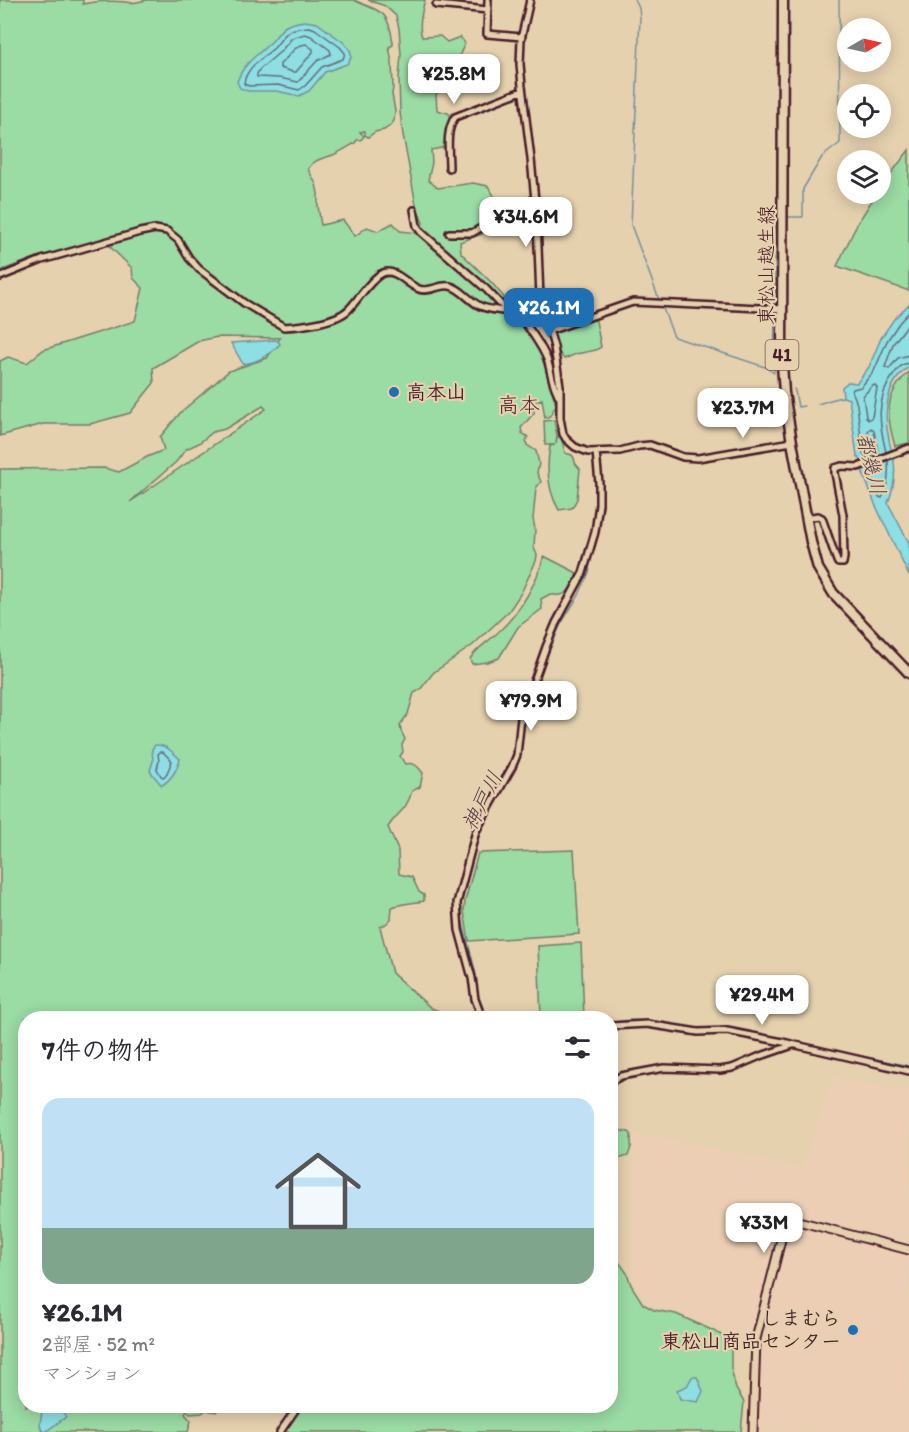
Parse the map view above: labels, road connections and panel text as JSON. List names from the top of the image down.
{
  "streets": {
    "main road": ["東松山越生線", "41"]
  },
  "districts": ["高本"],
  "water": ["都幾川", "神戸川"],
  "places": ["高本山", "しまむら 東松山商品センター"],
  "north": "right",
  "page": {
    "price": [
      "¥25.8M",
      "¥34.6M",
      "¥26.1M",
      "¥23.7M",
      "¥79.9M",
      "¥29.4M",
      "¥33M"
    ],
    "heading": "7件の物件",
    "list": [
      {
        "name": "¥26.1M",
        "note": "2部屋 · 52 m² · マンション"
      }
    ]
  }
}
